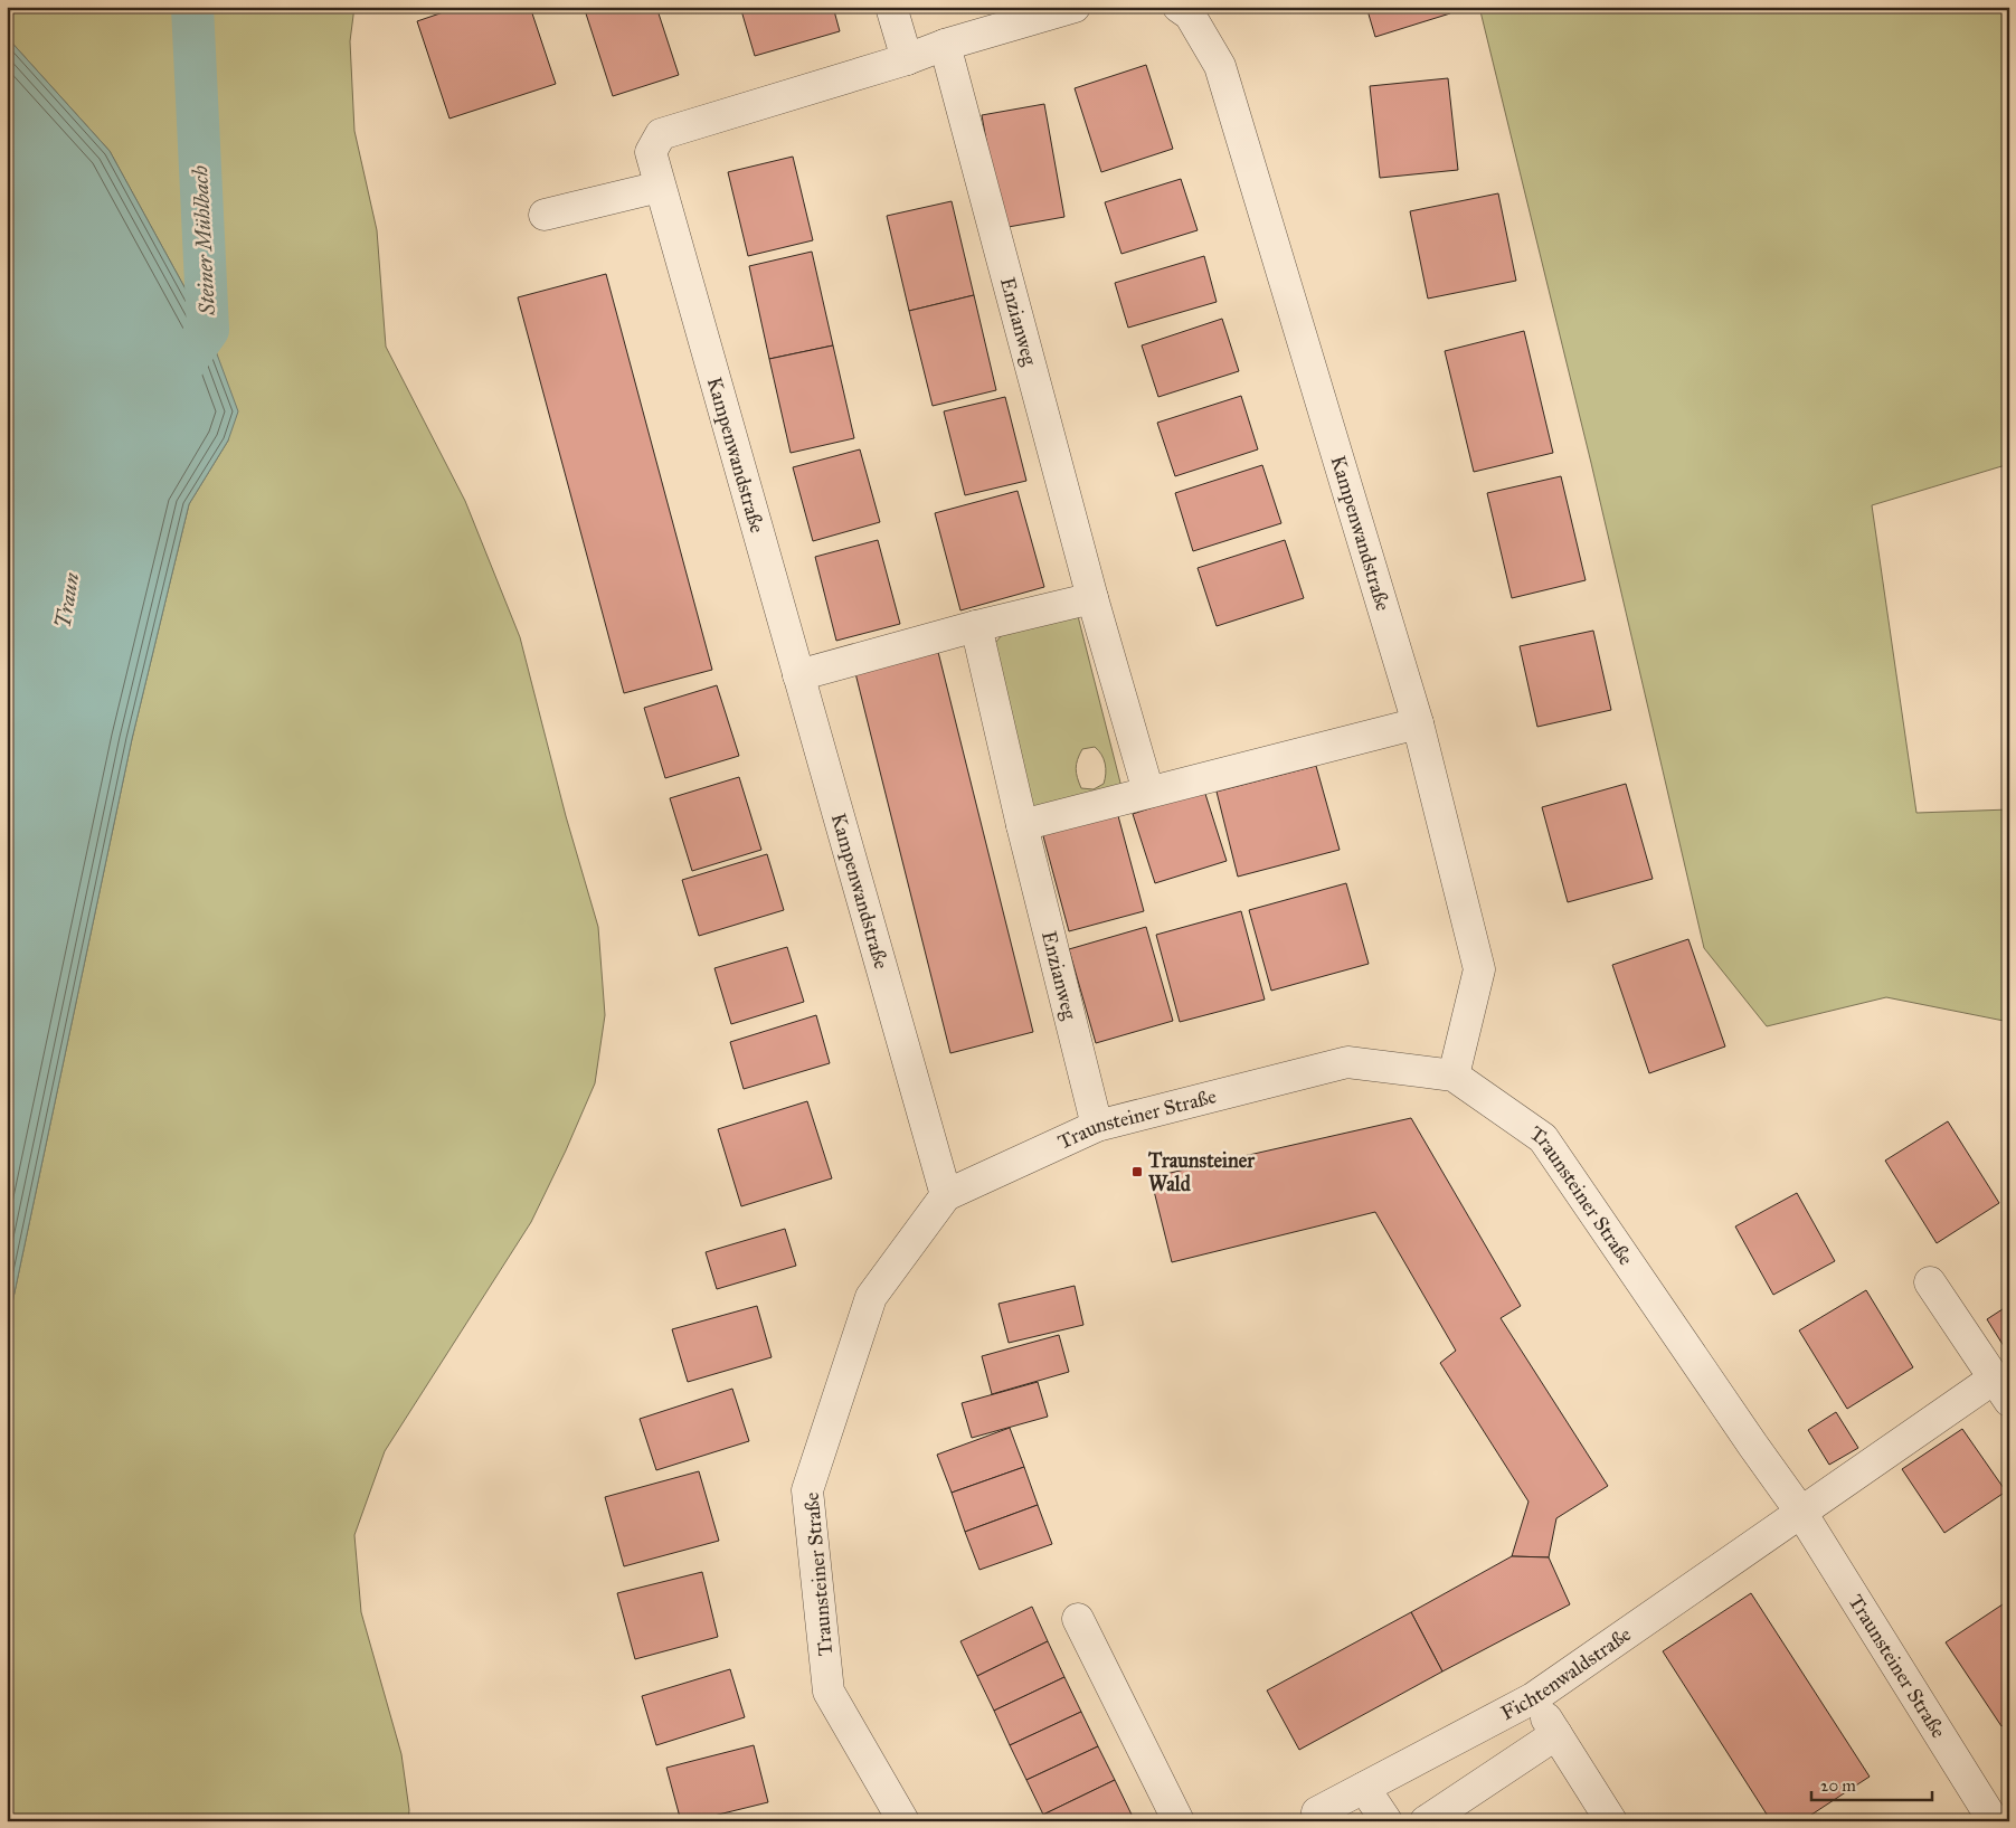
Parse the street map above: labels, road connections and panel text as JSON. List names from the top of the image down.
{
  "streets": {
    "street": [
      "Enzianweg",
      "Kampenwandstraße",
      "Traunsteiner Straße",
      "Fichtenwaldstraße"
    ]
  },
  "crossings": [
    ["Enzianweg", "Kampenwandstraße"],
    ["Enzianweg", "Traunsteiner Straße"],
    ["Kampenwandstraße", "Traunsteiner Straße"],
    ["Traunsteiner Straße", "Fichtenwaldstraße"]
  ],
  "water": ["Steiner Mühlbach", "Traun"],
  "places": {
    "transit": ["Traunsteiner Wald"]
  },
  "scale_bar": "20 m"
}
